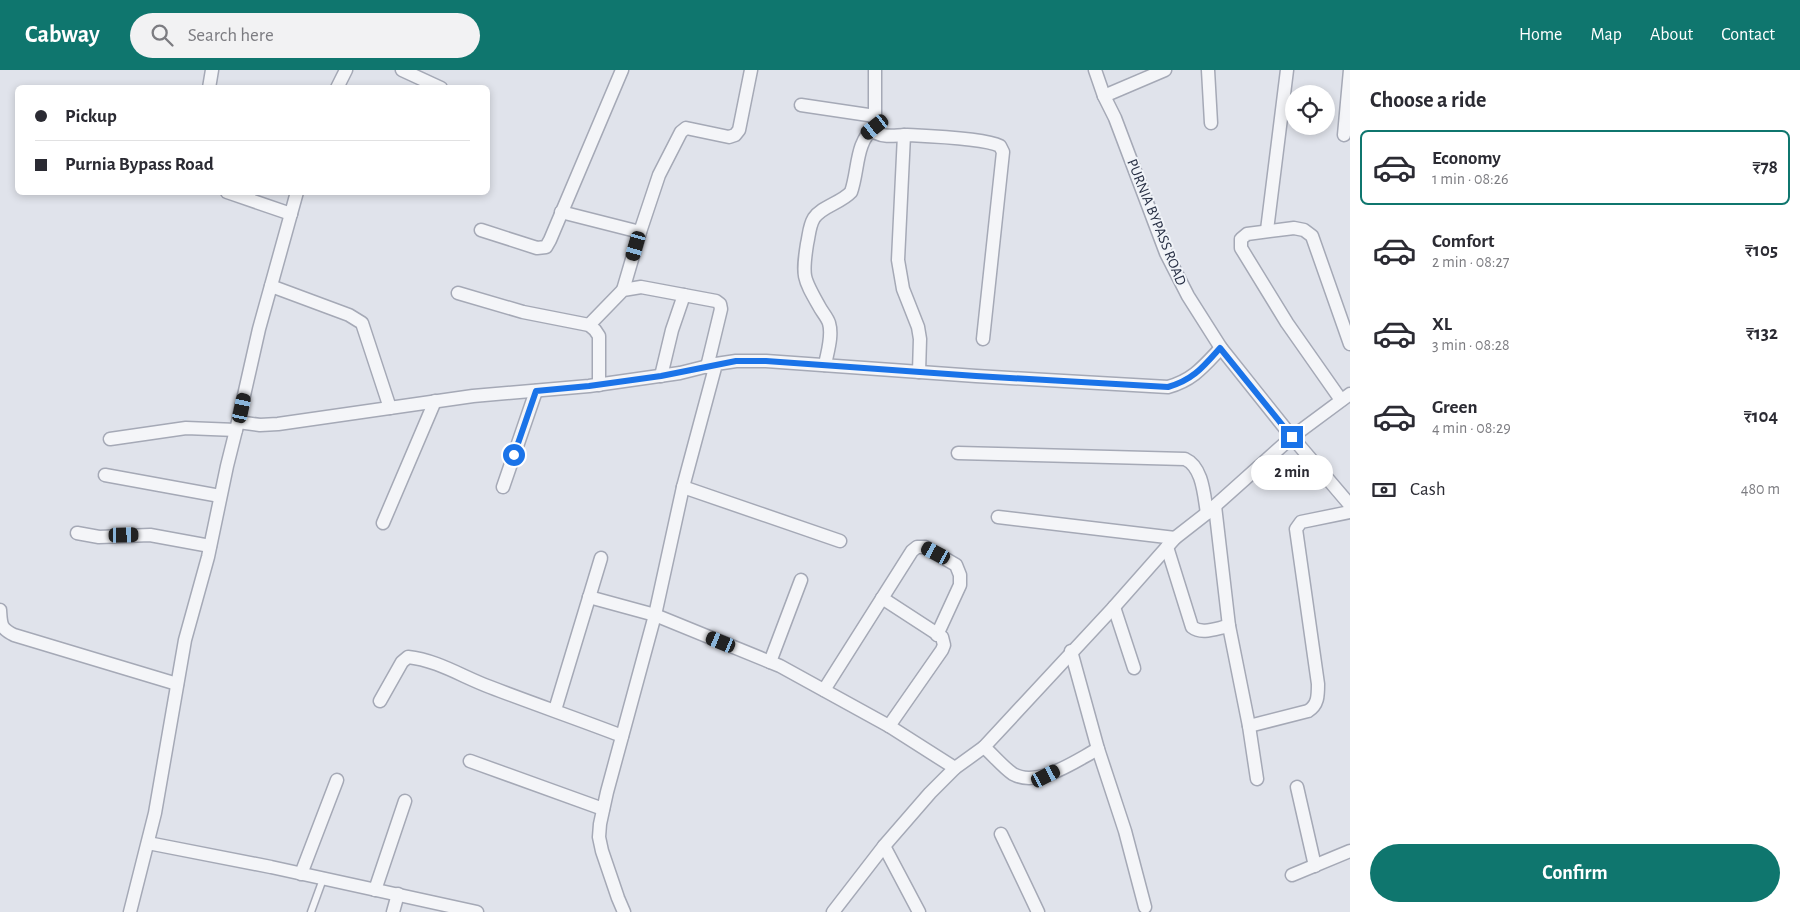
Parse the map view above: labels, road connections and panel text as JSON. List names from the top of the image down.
{
  "streets": {
    "street": ["PURNIA BYPASS ROAD"]
  },
  "page": {
    "header": "Cabway",
    "search": "Search here",
    "nav": [
      "Home",
      "Map",
      "About",
      "Contact"
    ],
    "heading": "Choose a ride",
    "banner": ["Pickup", "Purnia Bypass Road"],
    "list": [
      {
        "name": "Economy",
        "note": "1 min · 08:26",
        "value": "₹78"
      },
      {
        "name": "Comfort",
        "note": "2 min · 08:27",
        "value": "₹105"
      },
      {
        "name": "XL",
        "note": "3 min · 08:28",
        "value": "₹132"
      },
      {
        "name": "Green",
        "note": "4 min · 08:29",
        "value": "₹104"
      }
    ],
    "bubble": "2 min",
    "pay": ["Cash", "480 m"],
    "buttons": "Confirm"
  }
}
